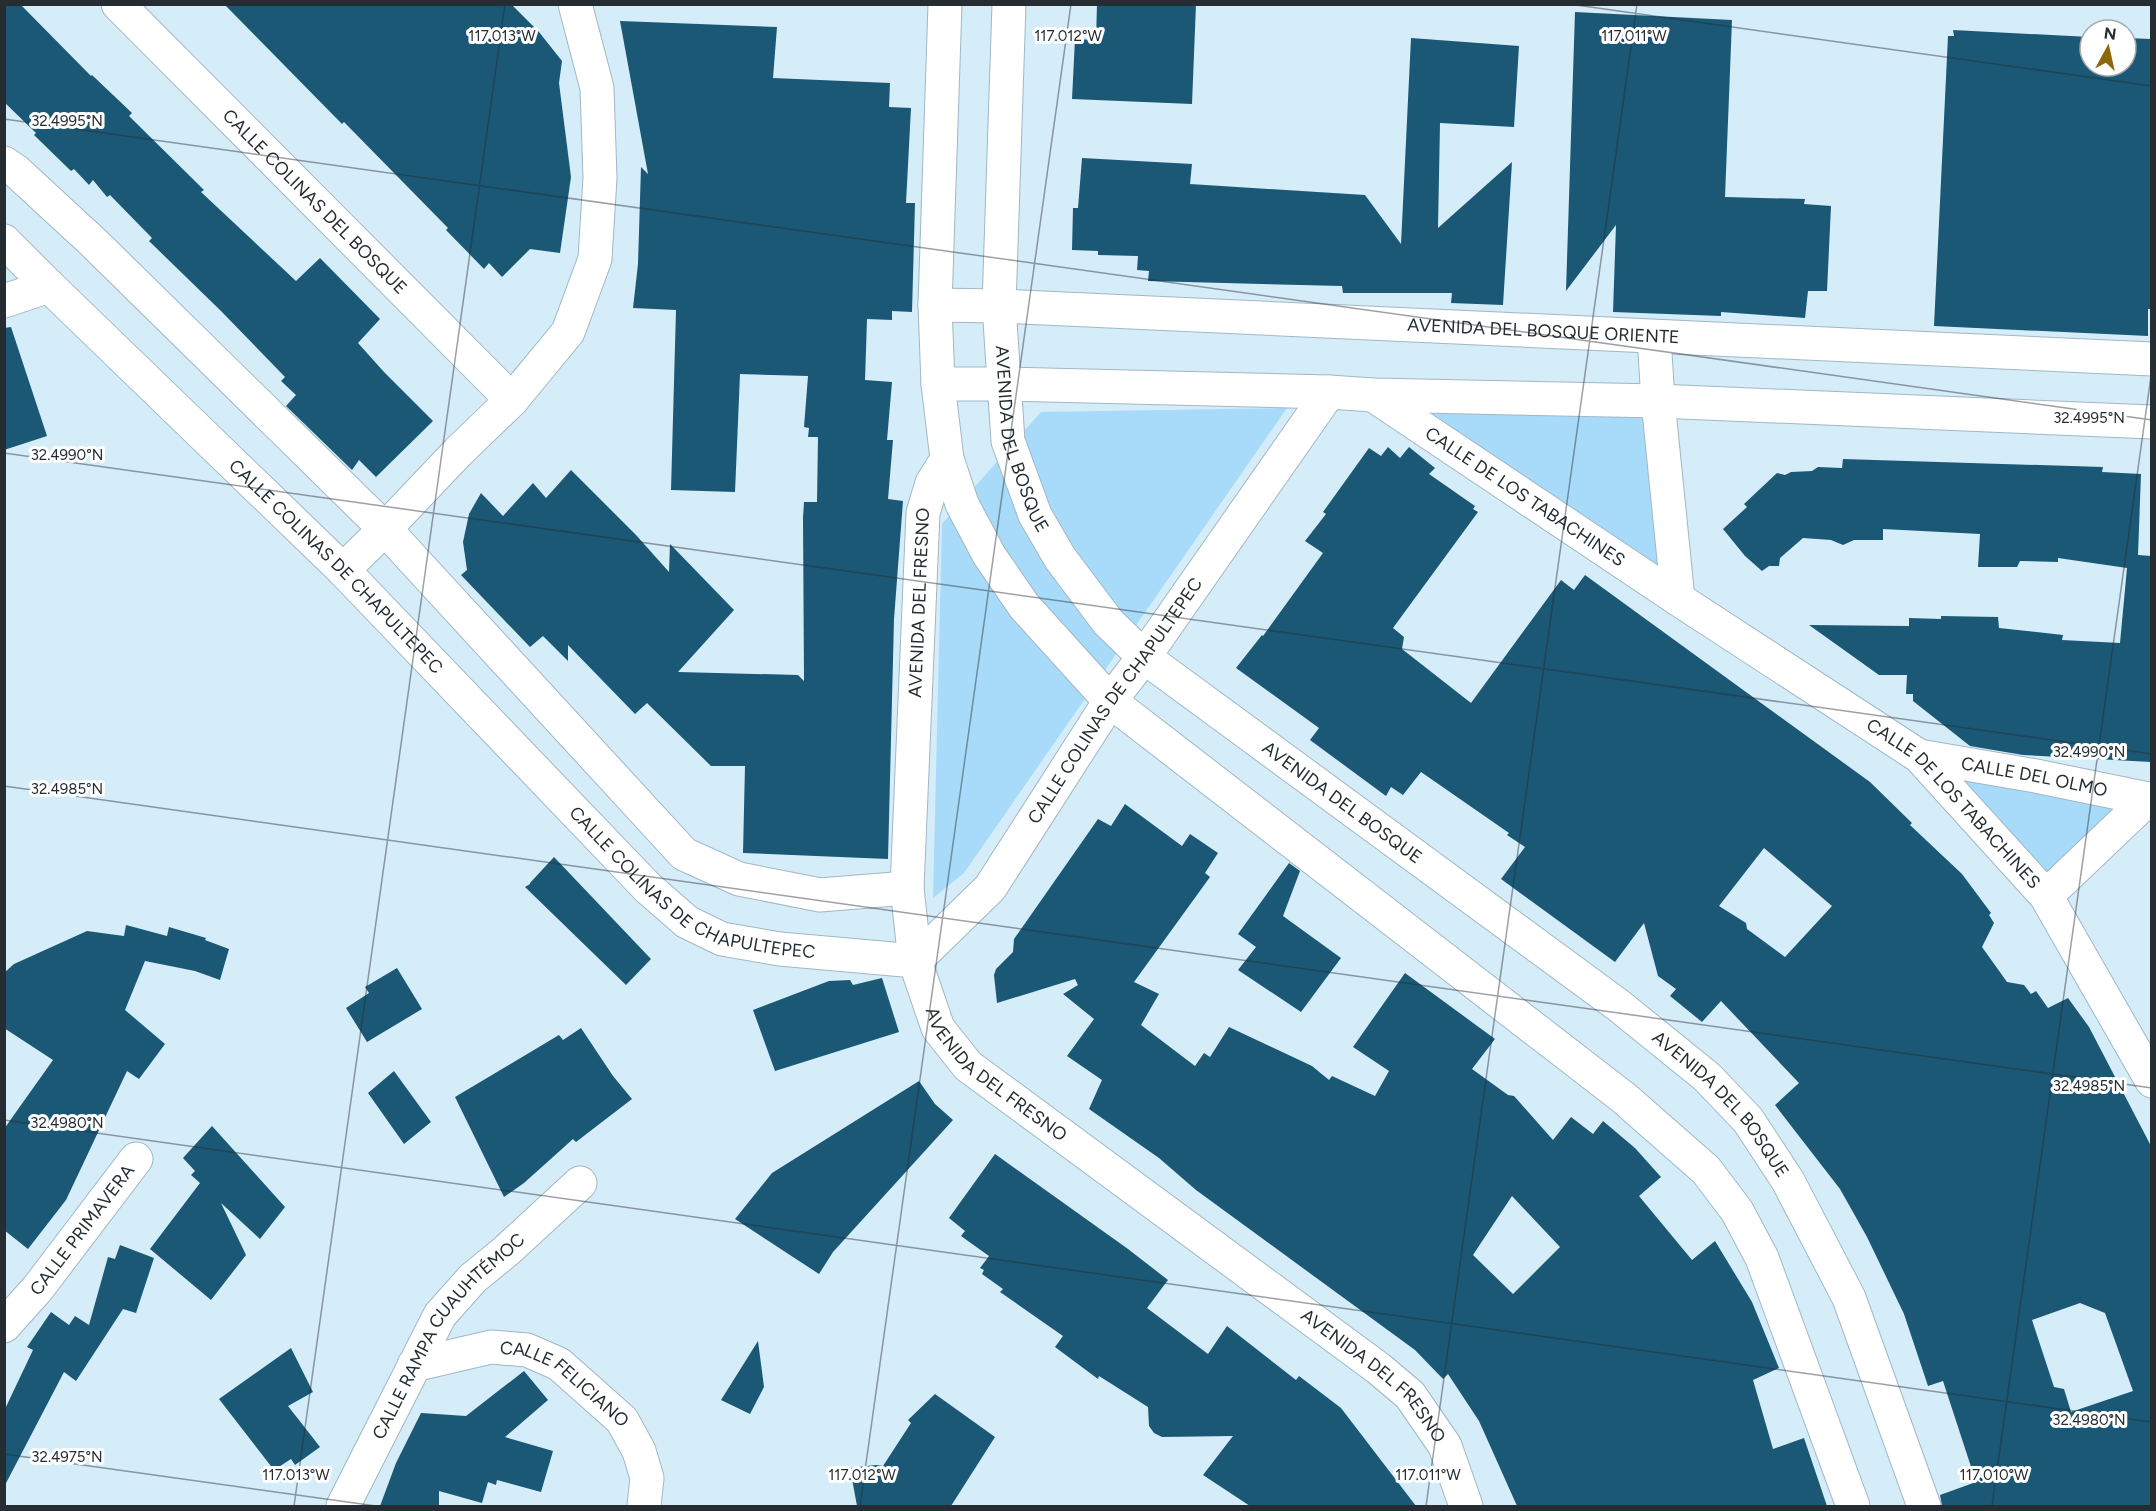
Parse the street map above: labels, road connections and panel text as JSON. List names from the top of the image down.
{
  "streets": {
    "street": [
      "CALLE COLINAS DEL BOSQUE",
      "AVENIDA DEL BOSQUE ORIENTE",
      "AVENIDA DEL BOSQUE",
      "CALLE DE LOS TABACHINES",
      "CALLE COLINAS DE CHAPULTEPEC",
      "AVENIDA DEL FRESNO",
      "CALLE DEL OLMO",
      "CALLE PRIMAVERA",
      "CALLE RAMPA CUAUHTÉMOC",
      "CALLE FELICIANO"
    ]
  },
  "crossings": [
    ["AVENIDA DEL BOSQUE ORIENTE", "AVENIDA DEL BOSQUE"],
    ["AVENIDA DEL BOSQUE", "CALLE COLINAS DE CHAPULTEPEC"],
    ["CALLE DE LOS TABACHINES", "CALLE DEL OLMO"],
    ["CALLE COLINAS DE CHAPULTEPEC", "AVENIDA DEL FRESNO"],
    ["CALLE RAMPA CUAUHTÉMOC", "CALLE FELICIANO"]
  ],
  "north": "top",
  "coordinates": [
    "117.013°W",
    "117.012°W",
    "117.011°W",
    "32.4995°N",
    "32.4990°N",
    "32.4985°N",
    "32.4980°N",
    "32.4975°N",
    "117.010°W"
  ]
}
